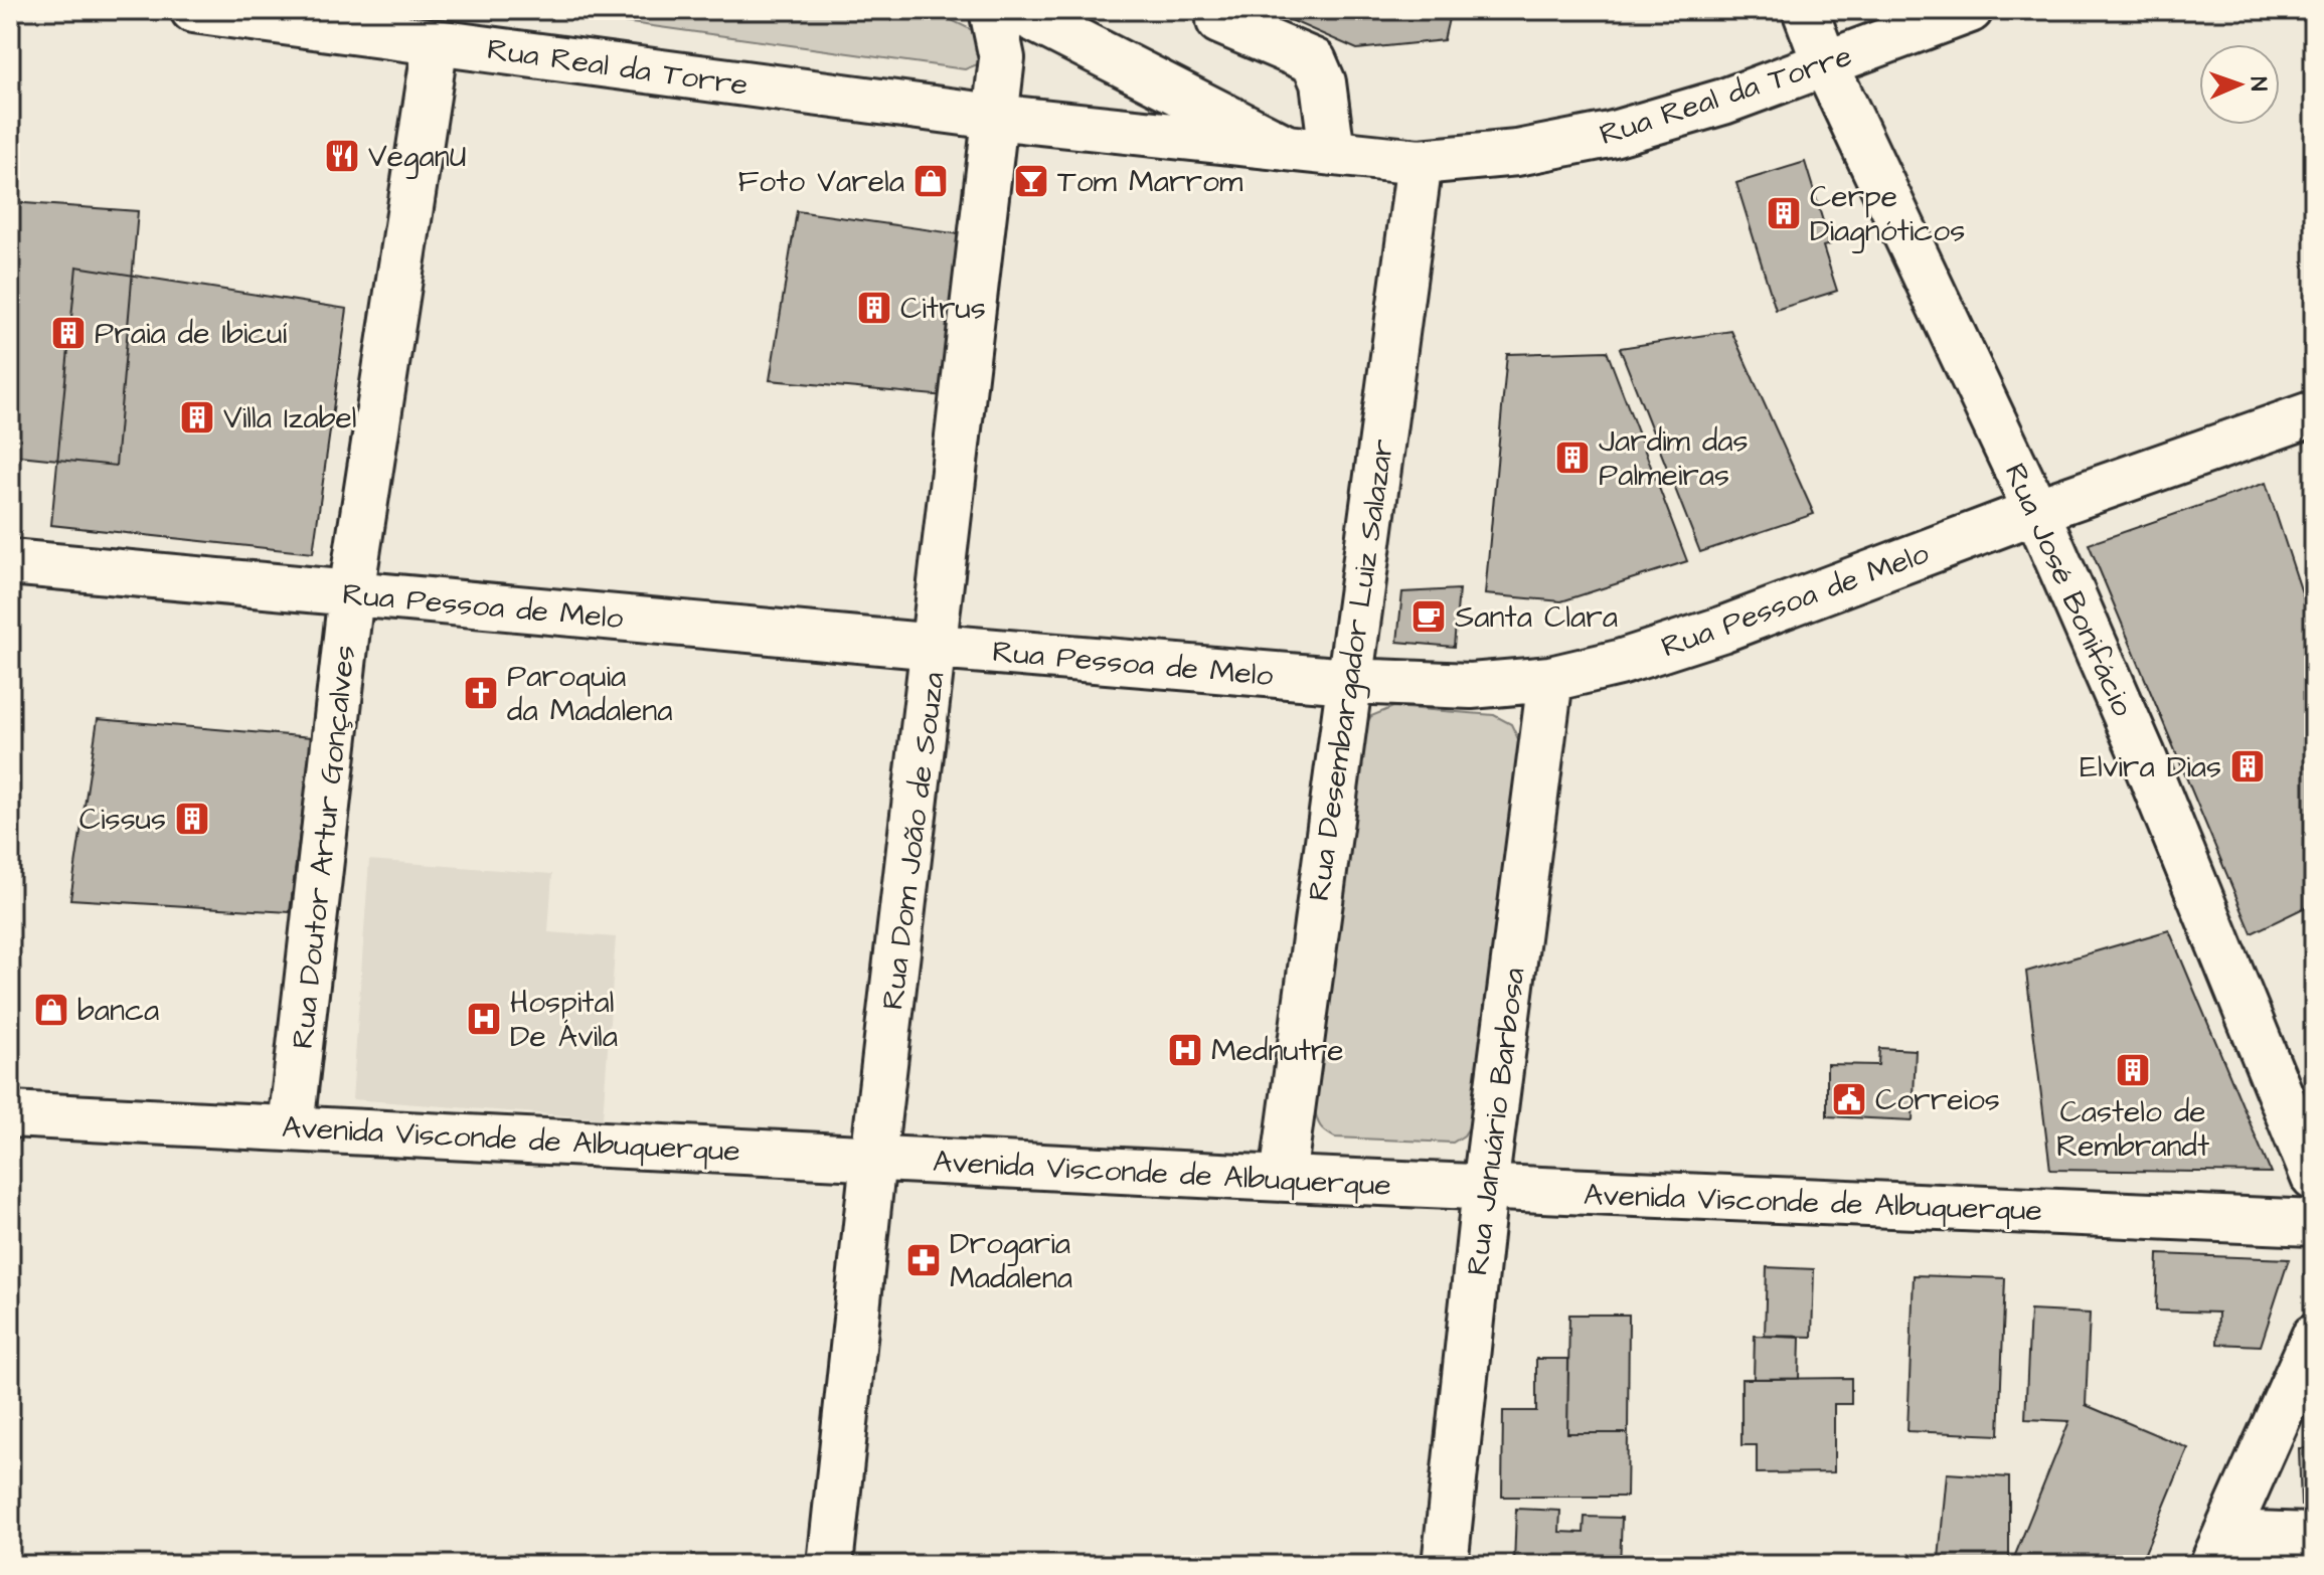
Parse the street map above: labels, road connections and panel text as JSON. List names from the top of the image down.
{
  "streets": {
    "street": [
      "Rua Real da Torre",
      "Rua José Bonifácio",
      "Rua Pessoa de Melo",
      "Rua Desembargador Luiz Salazar",
      "Rua Dom João de Souza",
      "Rua Doutor Artur Gonçalves",
      "Rua Januário Barbosa",
      "Avenida Visconde de Albuquerque"
    ]
  },
  "crossings": [
    ["Rua Real da Torre", "Rua José Bonifácio"],
    ["Rua Real da Torre", "Rua Desembargador Luiz Salazar"],
    ["Rua Real da Torre", "Rua Dom João de Souza"],
    ["Rua Real da Torre", "Rua Doutor Artur Gonçalves"],
    ["Rua José Bonifácio", "Rua Pessoa de Melo"],
    ["Rua Pessoa de Melo", "Rua Desembargador Luiz Salazar"],
    ["Rua Pessoa de Melo", "Rua Dom João de Souza"],
    ["Rua Pessoa de Melo", "Rua Doutor Artur Gonçalves"],
    ["Rua Pessoa de Melo", "Rua Januário Barbosa"],
    ["Rua Desembargador Luiz Salazar", "Avenida Visconde de Albuquerque"],
    ["Rua Dom João de Souza", "Avenida Visconde de Albuquerque"],
    ["Rua Doutor Artur Gonçalves", "Avenida Visconde de Albuquerque"],
    ["Rua Januário Barbosa", "Avenida Visconde de Albuquerque"]
  ],
  "places": {
    "restaurant": ["VeganU"],
    "shop": ["Foto Varela", "banca"],
    "bar": ["Tom Marrom"],
    "building": [
      "Cerpe Diagnóticos",
      "Citrus",
      "Praia de Ibicuí",
      "Villa Izabel",
      "Jardim das Palmeiras",
      "Elvira Dias",
      "Cissus",
      "Castelo de Rembrandt"
    ],
    "cafe": ["Santa Clara"],
    "church": ["Paroquia da Madalena"],
    "hospital": ["Hospital De Ávila", "Mednutre"],
    "public building": ["Correios"],
    "pharmacy": ["Drogaria Madalena"]
  },
  "north": "right"
}
